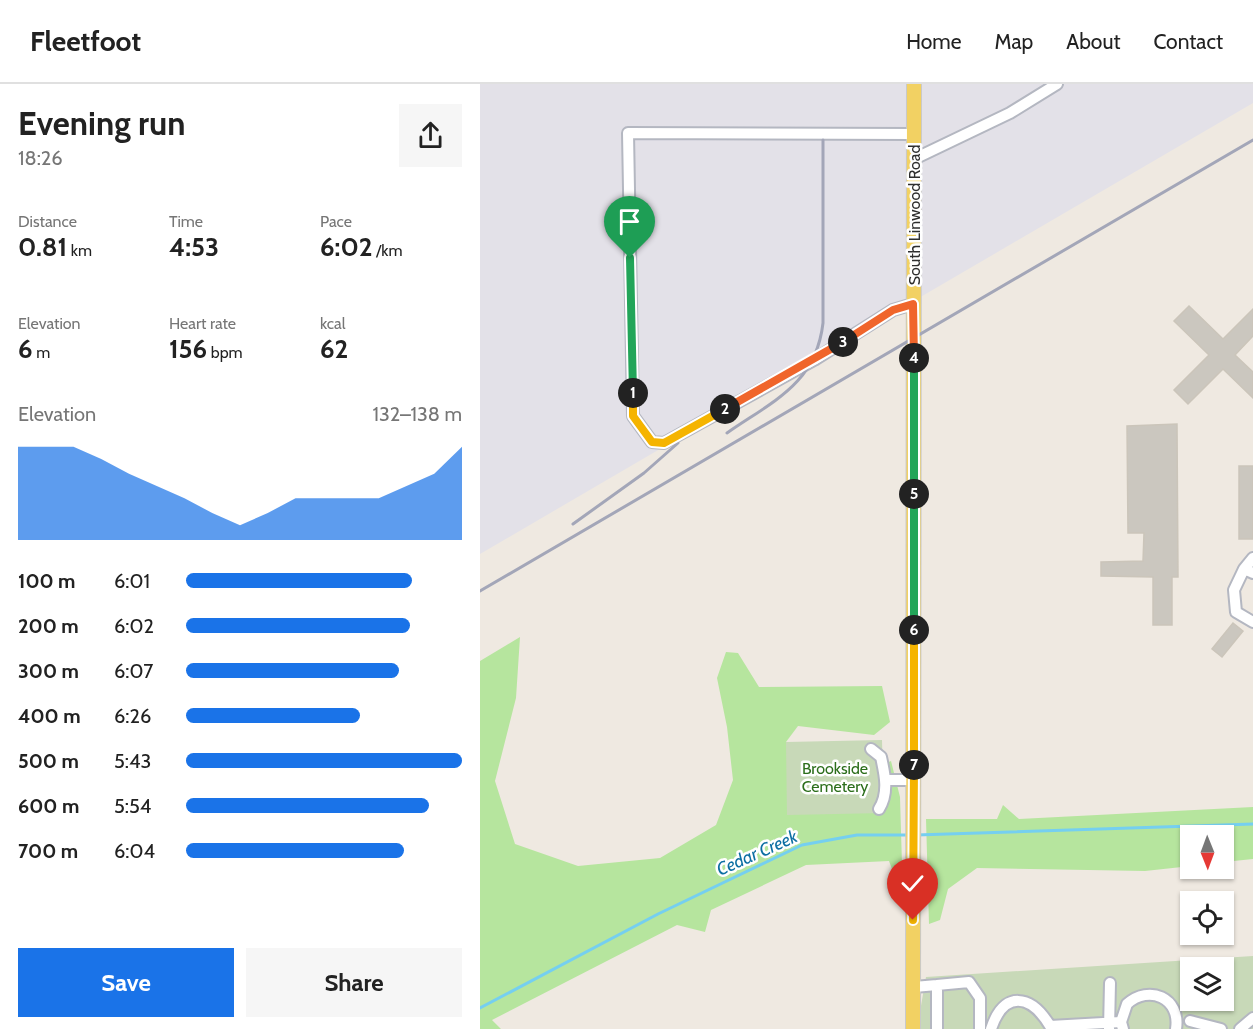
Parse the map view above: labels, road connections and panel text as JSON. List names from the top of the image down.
{
  "streets": {
    "main road": ["South Linwood Road"]
  },
  "water": ["Cedar Creek"],
  "parks": ["Brookside Cemetery"],
  "north": "bottom",
  "page": {
    "header": "Fleetfoot",
    "nav": [
      "Home",
      "Map",
      "About",
      "Contact"
    ],
    "heading": ["Evening run", "18:26"],
    "stats": [
      ["Distance", "0.81 km"],
      ["Time", "4:53"],
      ["Pace", "6:02 /km"],
      ["Elevation", "6 m"],
      ["Heart rate", "156 bpm"],
      ["kcal", "62"]
    ],
    "pins": [
      "3",
      "4",
      "1",
      "2",
      "5",
      "6",
      "7"
    ],
    "chart": ["Elevation", "132–138 m"],
    "list": [
      {
        "name": "100 m",
        "note": "6:01"
      },
      {
        "name": "200 m",
        "note": "6:02"
      },
      {
        "name": "300 m",
        "note": "6:07"
      },
      {
        "name": "400 m",
        "note": "6:26"
      },
      {
        "name": "500 m",
        "note": "5:43"
      },
      {
        "name": "600 m",
        "note": "5:54"
      },
      {
        "name": "700 m",
        "note": "6:04"
      }
    ],
    "buttons": ["Save", "Share"]
  }
}
